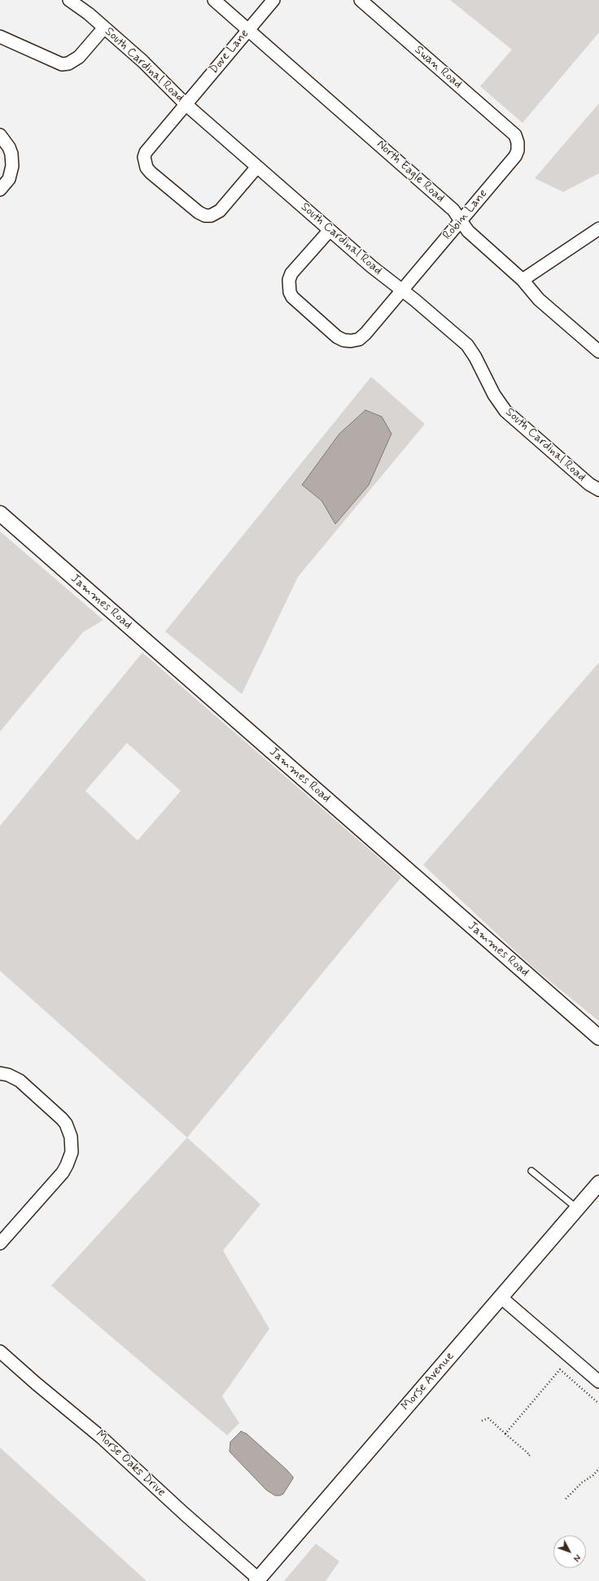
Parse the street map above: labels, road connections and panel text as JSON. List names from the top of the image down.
{
  "streets": {
    "street": [
      "Dove Lane",
      "South Cardinal Road",
      "Swan Road",
      "North Eagle Road",
      "Robin Lane",
      "Jammes Road",
      "Morse Avenue",
      "Morse Oaks Drive"
    ]
  },
  "crossings": [
    ["Dove Lane", "South Cardinal Road"],
    ["Dove Lane", "North Eagle Road"],
    ["South Cardinal Road", "Robin Lane"],
    ["Swan Road", "Robin Lane"],
    ["North Eagle Road", "Robin Lane"],
    ["Morse Avenue", "Morse Oaks Drive"]
  ],
  "north": "bottom right"
}
